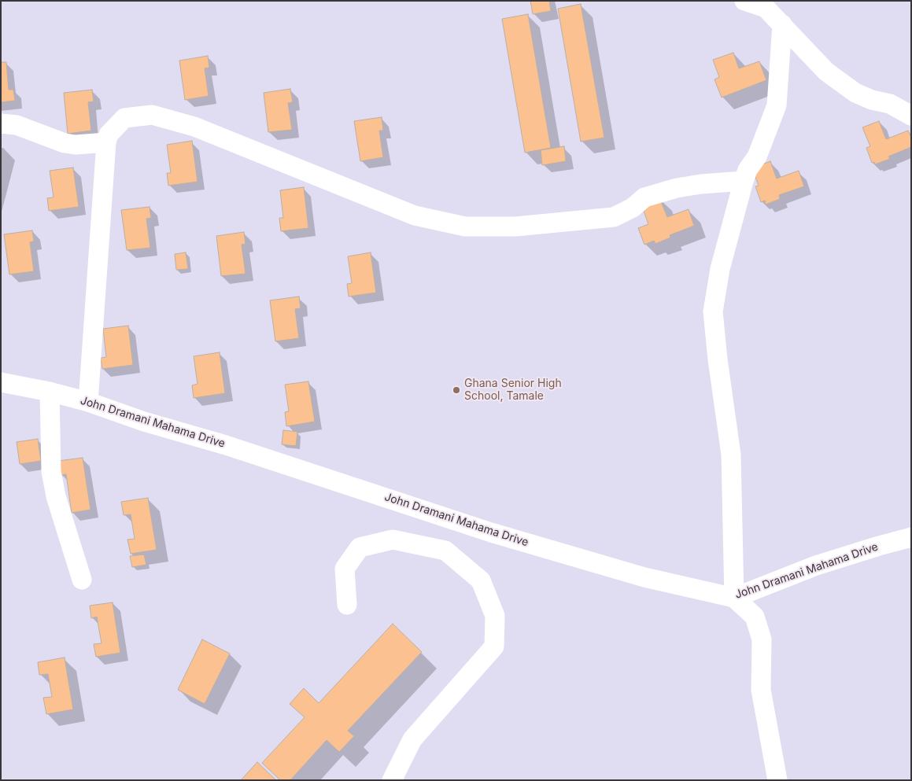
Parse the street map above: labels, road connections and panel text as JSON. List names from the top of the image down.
{
  "streets": {
    "street": ["John Dramani Mahama Drive"]
  },
  "places": ["Ghana Senior High School, Tamale"]
}
